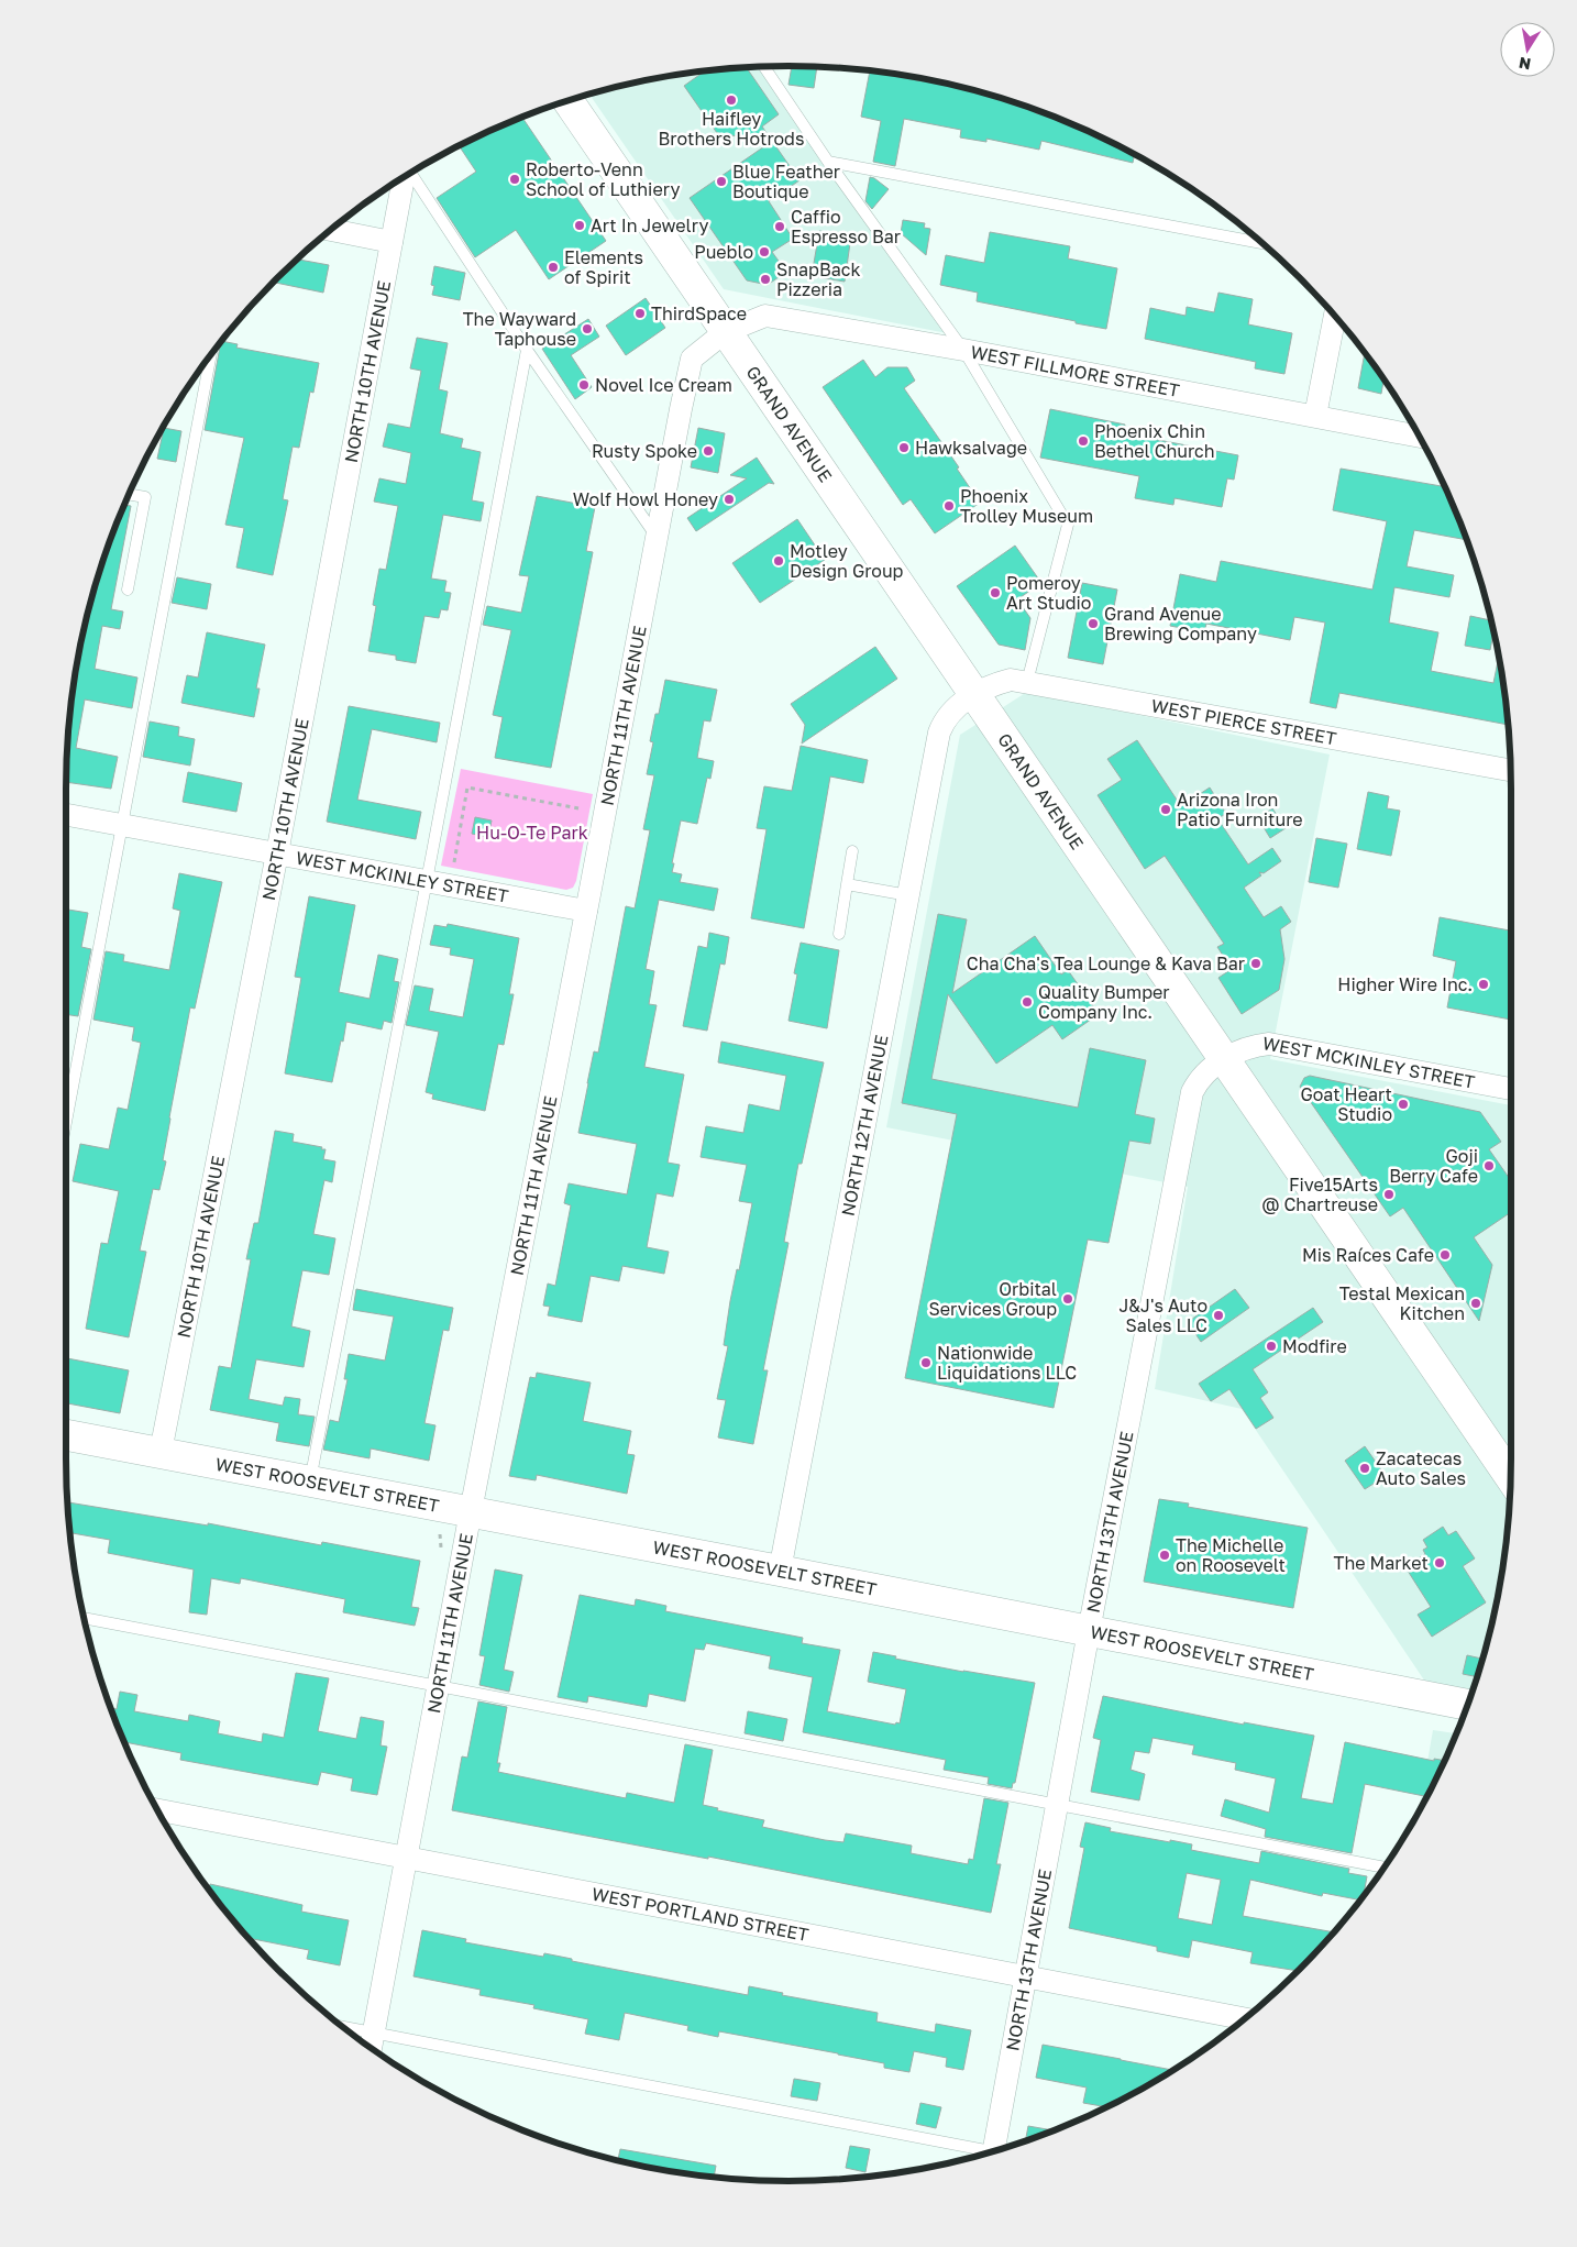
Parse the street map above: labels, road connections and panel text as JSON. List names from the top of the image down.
{
  "streets": {
    "main road": ["GRAND AVENUE", "WEST ROOSEVELT STREET"],
    "street": [
      "WEST FILLMORE STREET",
      "NORTH 10TH AVENUE",
      "NORTH 11TH AVENUE",
      "WEST PIERCE STREET",
      "WEST MCKINLEY STREET",
      "NORTH 12TH AVENUE",
      "NORTH 13TH AVENUE",
      "WEST PORTLAND STREET"
    ]
  },
  "crossings": [
    ["WEST FILLMORE STREET", "GRAND AVENUE"],
    ["WEST FILLMORE STREET", "NORTH 11TH AVENUE"],
    ["NORTH 10TH AVENUE", "WEST MCKINLEY STREET"],
    ["NORTH 10TH AVENUE", "WEST ROOSEVELT STREET"],
    ["GRAND AVENUE", "NORTH 11TH AVENUE"],
    ["GRAND AVENUE", "WEST PIERCE STREET"],
    ["GRAND AVENUE", "WEST MCKINLEY STREET"],
    ["GRAND AVENUE", "NORTH 12TH AVENUE"],
    ["GRAND AVENUE", "NORTH 13TH AVENUE"],
    ["NORTH 11TH AVENUE", "WEST MCKINLEY STREET"],
    ["NORTH 11TH AVENUE", "WEST ROOSEVELT STREET"],
    ["NORTH 11TH AVENUE", "WEST PORTLAND STREET"],
    ["WEST PIERCE STREET", "NORTH 12TH AVENUE"],
    ["WEST MCKINLEY STREET", "NORTH 13TH AVENUE"],
    ["NORTH 12TH AVENUE", "WEST ROOSEVELT STREET"],
    ["WEST ROOSEVELT STREET", "NORTH 13TH AVENUE"],
    ["NORTH 13TH AVENUE", "WEST PORTLAND STREET"]
  ],
  "parks": ["Hu-O-Te Park"],
  "places": [
    "Haifley Brothers Hotrods",
    "Roberto-Venn School of Luthiery",
    "Blue Feather Boutique",
    "Art In Jewelry",
    "Caffio Espresso Bar",
    "Pueblo",
    "Elements of Spirit",
    "SnapBack Pizzeria",
    "ThirdSpace",
    "The Wayward Taphouse",
    "Novel Ice Cream",
    "Phoenix Chin Bethel Church",
    "Hawksalvage",
    "Rusty Spoke",
    "Wolf Howl Honey",
    "Phoenix Trolley Museum",
    "Motley Design Group",
    "Pomeroy Art Studio",
    "Grand Avenue Brewing Company",
    "Arizona Iron Patio Furniture",
    "Cha Cha's Tea Lounge & Kava Bar",
    "Higher Wire Inc.",
    "Quality Bumper Company Inc.",
    "Goat Heart Studio",
    "Goji Berry Cafe",
    "Five15Arts @ Chartreuse",
    "Mis Raíces Cafe",
    "Orbital Services Group",
    "Testal Mexican Kitchen",
    "J&J's Auto Sales LLC",
    "Modfire",
    "Nationwide Liquidations LLC",
    "Zacatecas Auto Sales",
    "The Michelle on Roosevelt",
    "The Market"
  ],
  "north": "bottom"
}
